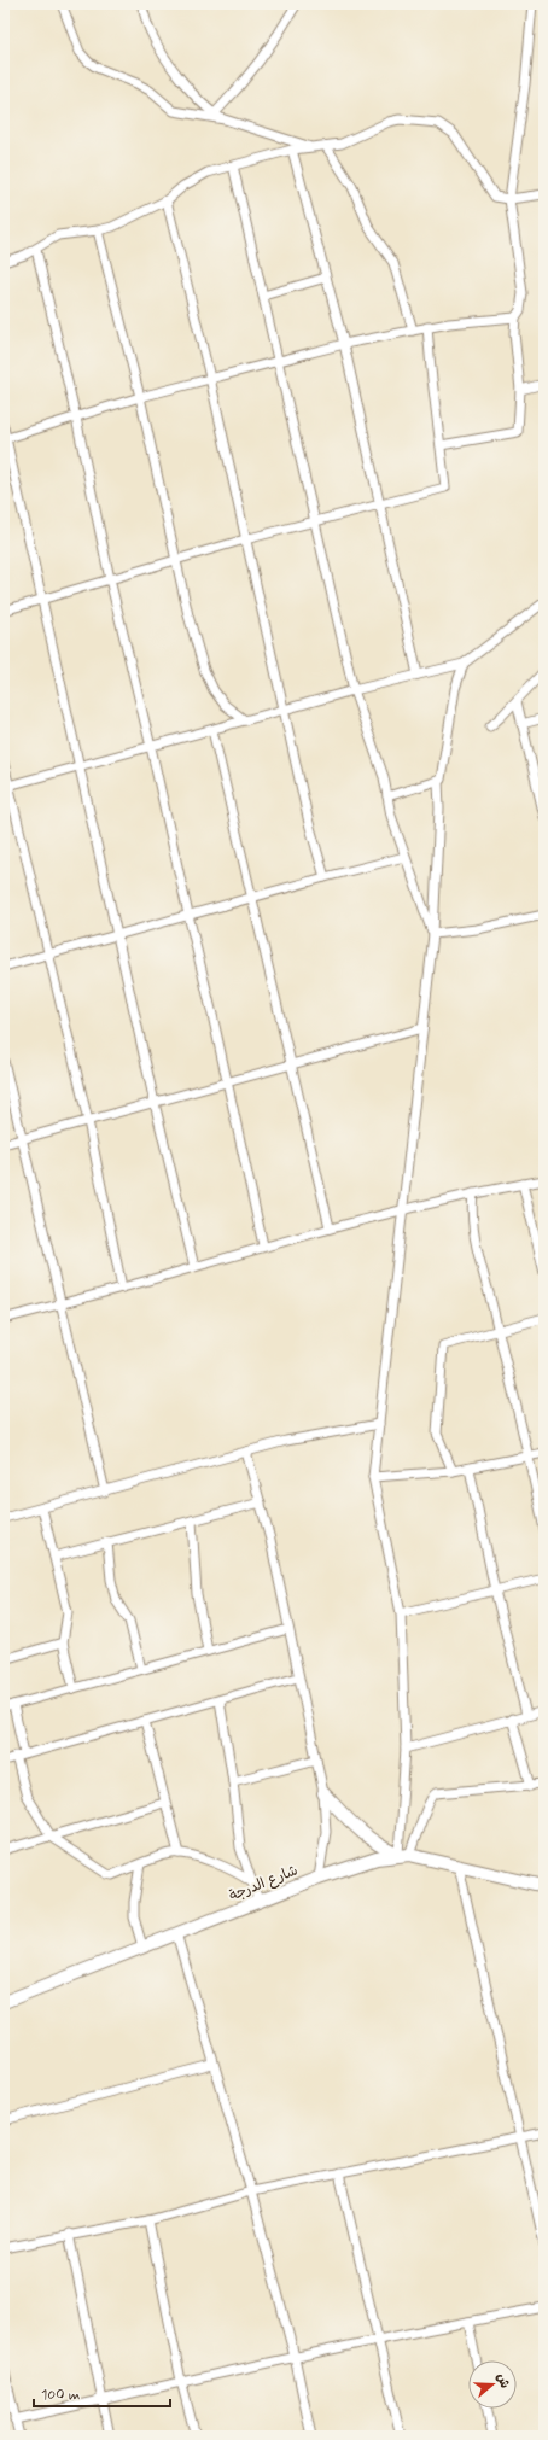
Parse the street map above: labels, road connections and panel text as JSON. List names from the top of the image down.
{
  "streets": {
    "street": ["شارع الدرجة"]
  },
  "scale_bar": "100 m",
  "north": "right"
}
